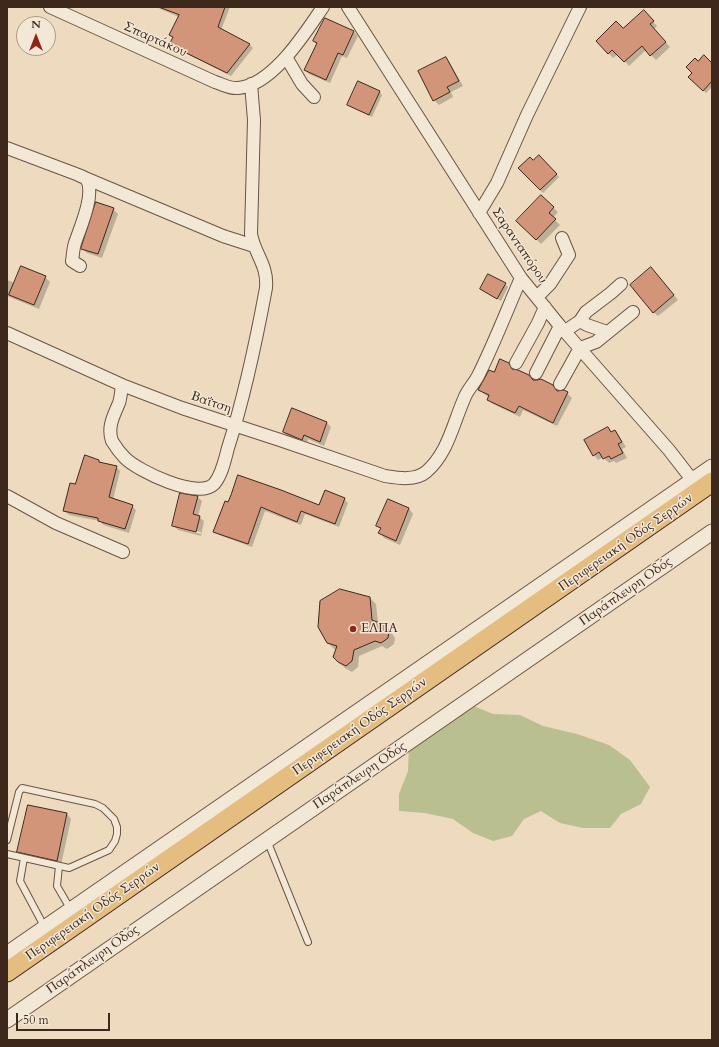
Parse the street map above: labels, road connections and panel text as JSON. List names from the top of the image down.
{
  "streets": {
    "main road": ["Περιφερειακή Οδός Σερρών"],
    "street": [
      "Σπαρτάκου",
      "Σαρανταπόρου",
      "Βαΐτση",
      "Παράπλευρη Οδός"
    ]
  },
  "crossings": [
    ["Σαρανταπόρου", "Βαΐτση"]
  ],
  "places": ["ΕΛΠΑ"],
  "scale_bar": "50 m",
  "north": "top"
}
